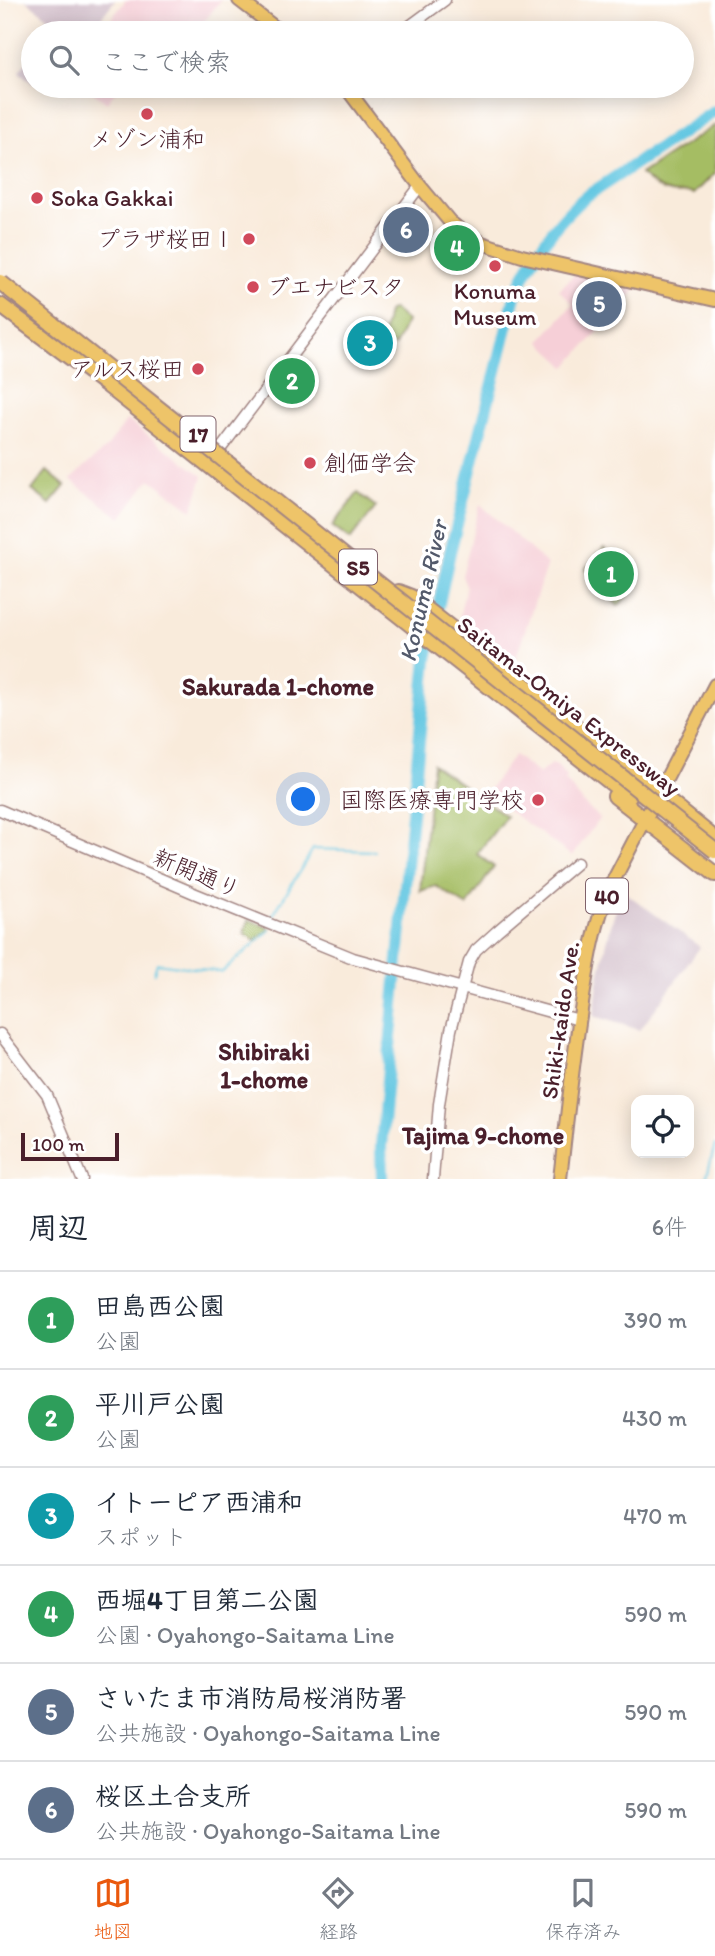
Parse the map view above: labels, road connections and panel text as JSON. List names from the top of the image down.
{
  "streets": {
    "highway": ["17", "S5", "Saitama-Omiya Expressway"],
    "main road": ["40", "Shiki-kaido Ave."],
    "street": ["新開通り"]
  },
  "crossings": [
    ["17", "Shiki-kaido Ave."]
  ],
  "districts": ["Sakurada 1-chome", "Shibiraki 1-chome", "Tajima 9-chome"],
  "water": ["Konuma River"],
  "places": [
    "メゾン浦和",
    "Soka Gakkai",
    "プラザ桜田Ⅰ",
    "Konuma Museum",
    "ブエナビスタ",
    "アルス桜田",
    "創価学会",
    "国際医療専門学校"
  ],
  "scale_bar": "100 m",
  "page": {
    "search": "ここで検索",
    "pins": [
      "6",
      "4",
      "5",
      "3",
      "2",
      "1"
    ],
    "scale": "100 m",
    "heading": ["周辺", "6件"],
    "list": [
      {
        "mark": "1",
        "name": "田島西公園",
        "note": "公園",
        "value": "390 m"
      },
      {
        "mark": "2",
        "name": "平川戸公園",
        "note": "公園",
        "value": "430 m"
      },
      {
        "mark": "3",
        "name": "イトーピア西浦和",
        "note": "スポット",
        "value": "470 m"
      },
      {
        "mark": "4",
        "name": "西堀4丁目第二公園",
        "note": "公園 · Oyahongo-Saitama Line",
        "value": "590 m"
      },
      {
        "mark": "5",
        "name": "さいたま市消防局桜消防署",
        "note": "公共施設 · Oyahongo-Saitama Line",
        "value": "590 m"
      },
      {
        "mark": "6",
        "name": "桜区土合支所",
        "note": "公共施設 · Oyahongo-Saitama Line",
        "value": "590 m"
      }
    ],
    "nav": ["地図", "経路", "保存済み"]
  }
}
